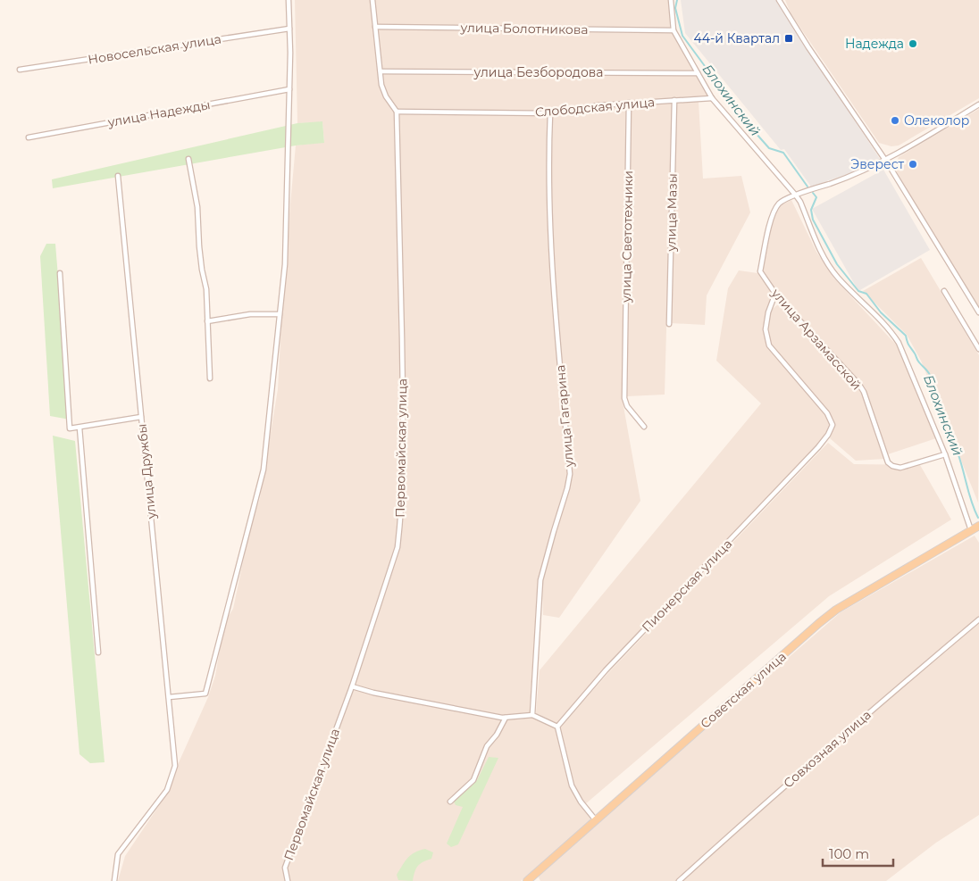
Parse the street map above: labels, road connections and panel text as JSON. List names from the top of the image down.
{
  "streets": {
    "main road": ["Советская улица"],
    "street": [
      "улица Болотникова",
      "Новосельская улица",
      "улица Безбородова",
      "Слободская улица",
      "улица Надежды",
      "улица Мазы",
      "улица Светотехники",
      "улица Арзамасской",
      "улица Гагарина",
      "Первомайская улица",
      "улица Дружбы",
      "Пионерская улица",
      "Совхозная улица"
    ]
  },
  "crossings": [
    ["Слободская улица", "улица Мазы"],
    ["Слободская улица", "улица Светотехники"],
    ["Слободская улица", "улица Гагарина"],
    ["Слободская улица", "Первомайская улица"],
    ["улица Арзамасской", "Пионерская улица"]
  ],
  "water": ["Блохинский"],
  "places": {
    "transit": ["44-й Квартал"],
    "other": ["Надежда", "Олеколор", "Эверест"]
  },
  "scale_bar": "100 m"
}
